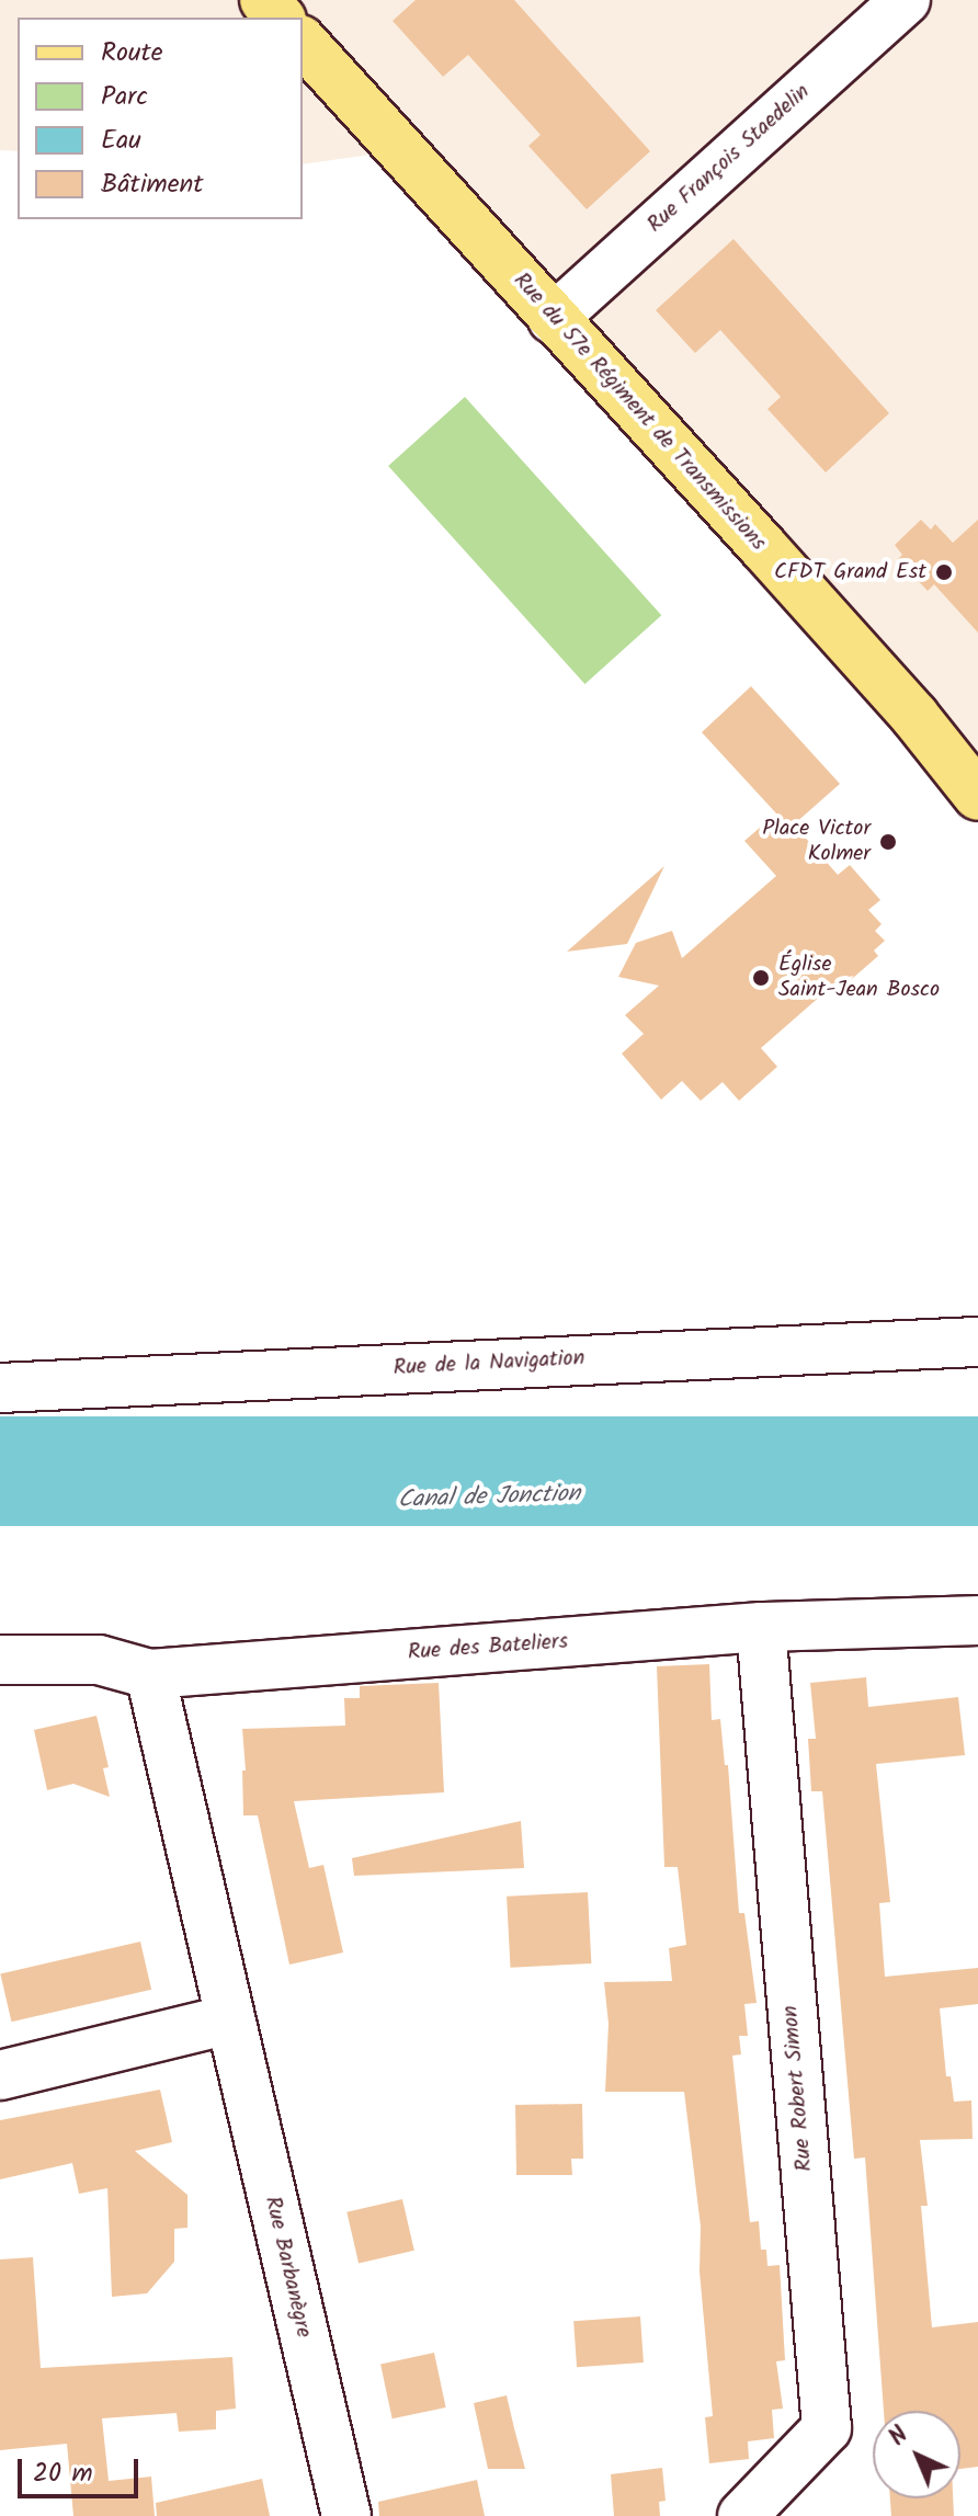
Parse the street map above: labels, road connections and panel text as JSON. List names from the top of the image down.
{
  "streets": {
    "main road": ["Rue du 57e Régiment de Transmissions"],
    "street": [
      "Rue François Staedelin",
      "Rue de la Navigation",
      "Rue des Bateliers",
      "Rue Robert Simon",
      "Rue Barbanègre"
    ]
  },
  "crossings": [
    ["Rue François Staedelin", "Rue du 57e Régiment de Transmissions"],
    ["Rue des Bateliers", "Rue Robert Simon"],
    ["Rue des Bateliers", "Rue Barbanègre"]
  ],
  "water": ["Canal de Jonction"],
  "places": ["CFDT Grand Est", "Place Victor Kolmer", "Église Saint-Jean Bosco"],
  "legend": [
    "Route",
    "Parc",
    "Eau",
    "Bâtiment"
  ],
  "scale_bar": "20 m",
  "north": "top left"
}
